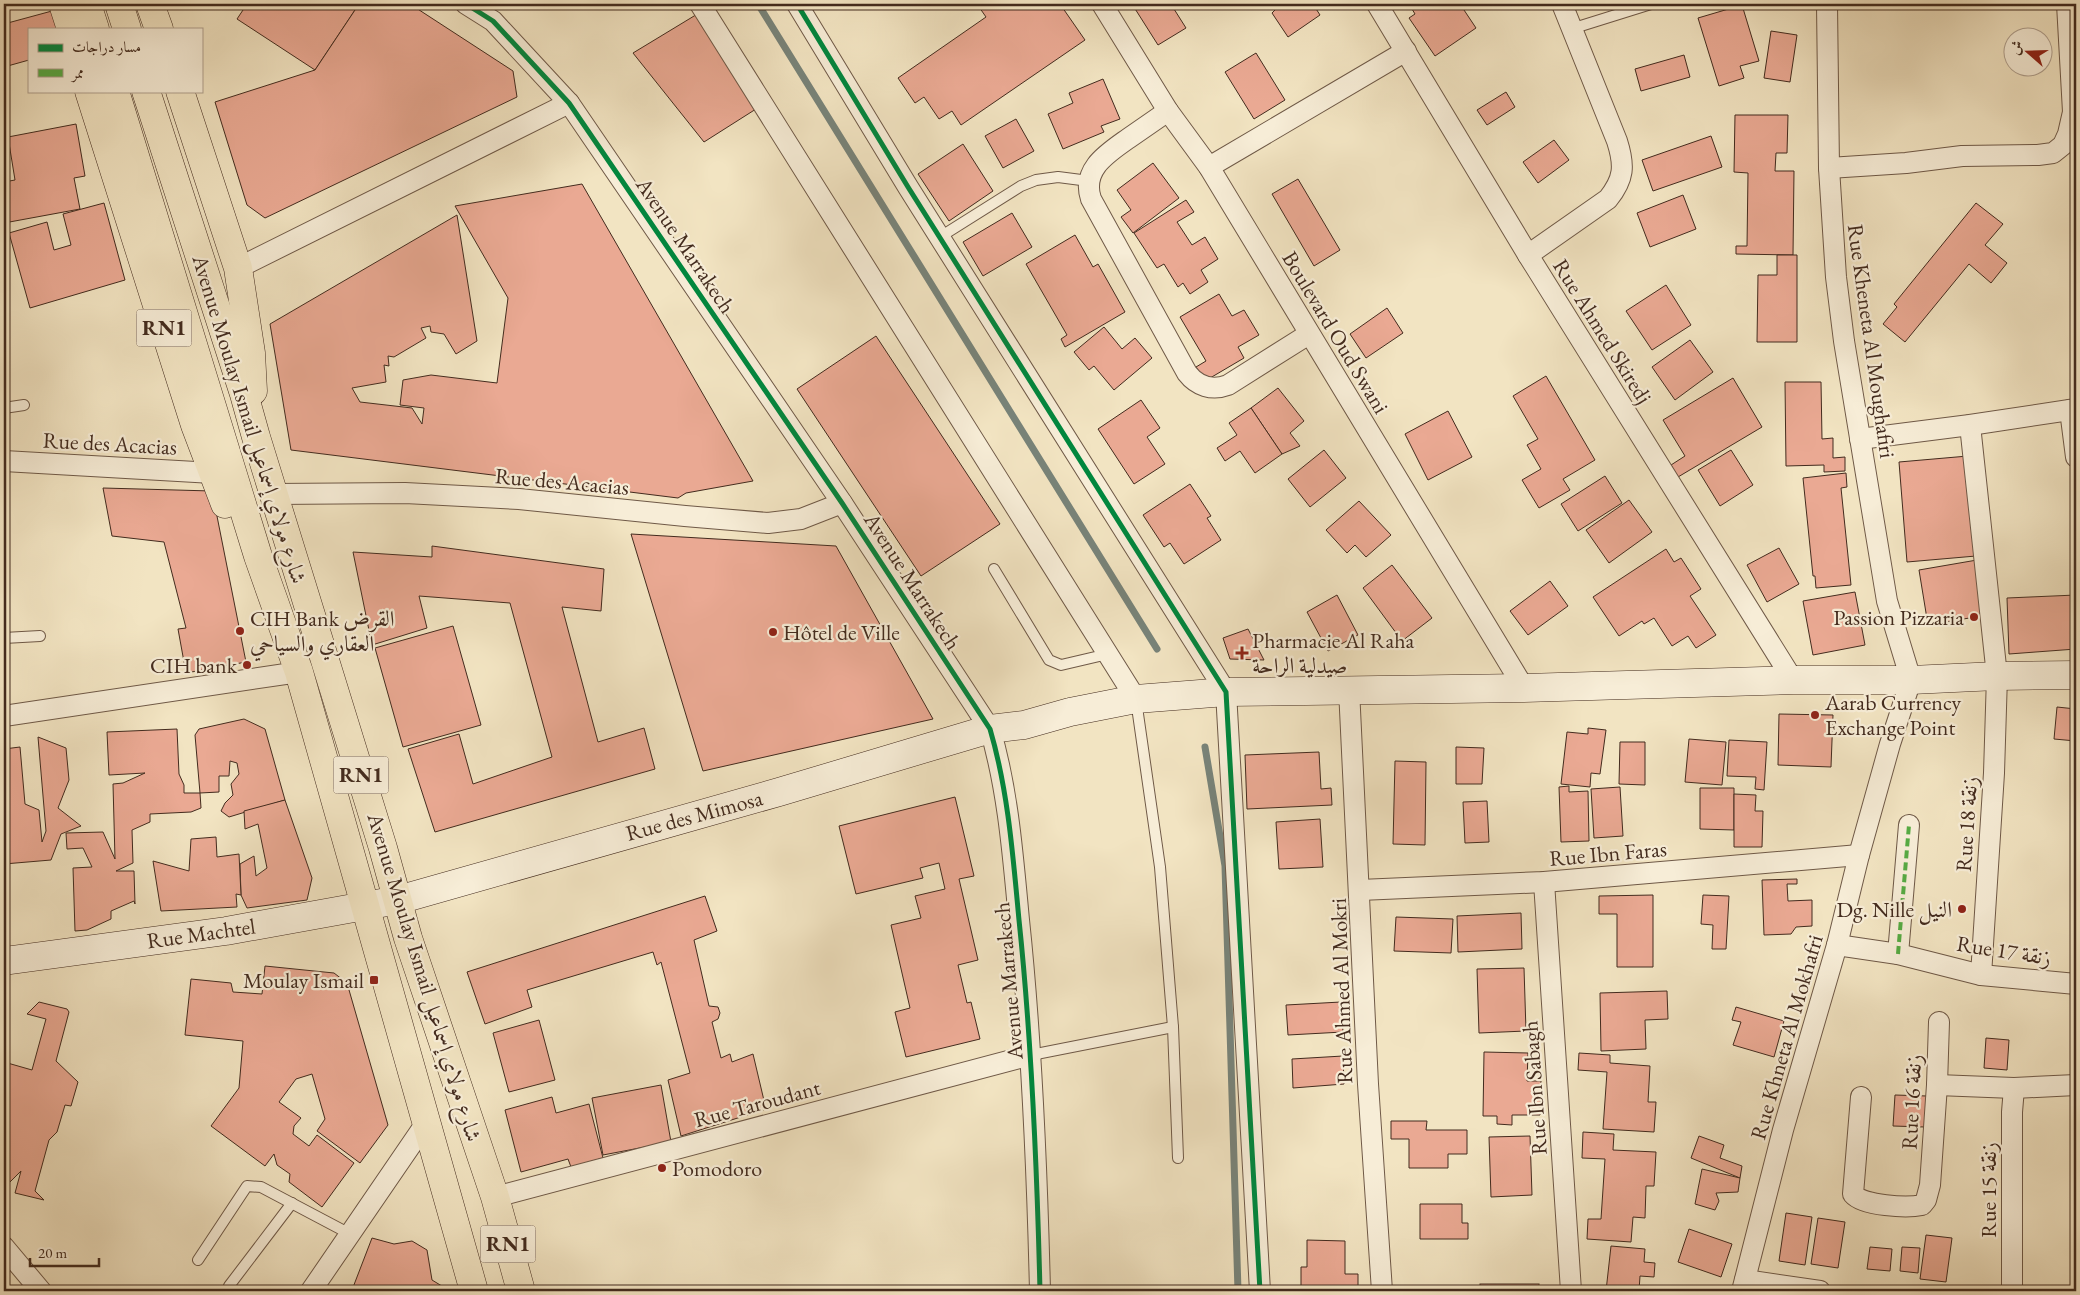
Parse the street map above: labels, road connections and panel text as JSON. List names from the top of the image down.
{
  "streets": {
    "highway": ["RN1", "Avenue Moulay Ismail شارع مولاي إسماعيل"],
    "main road": ["Rue des Mimosa", "Rue Machtel"],
    "street": [
      "Avenue Marrakech",
      "Rue Ahmed Skiredj",
      "Boulevard Oud Swani",
      "Rue Kheneta Al Moughafiri",
      "Rue des Acacias",
      "Rue 18 زنقة",
      "Rue Ibn Faras",
      "Rue 17 زنقة",
      "Rue Ahmed Al Mokri",
      "Rue Khneta Al Mokhafri",
      "Rue Ibn Sabagh",
      "Rue 16 زنقة",
      "Rue Taroudant",
      "Rue 15 زنقة"
    ]
  },
  "crossings": [
    ["Avenue Marrakech", "Rue des Acacias"],
    ["Avenue Marrakech", "Rue des Mimosa"],
    ["Avenue Marrakech", "Rue Taroudant"],
    ["RN1", "Avenue Moulay Ismail شارع مولاي إسماعيل"],
    ["RN1", "Rue des Acacias"],
    ["Rue Ahmed Skiredj", "Rue des Mimosa"],
    ["Boulevard Oud Swani", "Rue des Mimosa"],
    ["Rue Kheneta Al Moughafiri", "Rue des Mimosa"],
    ["Rue Kheneta Al Moughafiri", "Rue Khneta Al Mokhafri"],
    ["Avenue Moulay Ismail شارع مولاي إسماعيل", "Rue des Acacias"],
    ["Avenue Moulay Ismail شارع مولاي إسماعيل", "Rue des Mimosa"],
    ["Avenue Moulay Ismail شارع مولاي إسماعيل", "Rue Machtel"],
    ["Avenue Moulay Ismail شارع مولاي إسماعيل", "Rue Taroudant"],
    ["Rue des Mimosa", "Rue 18 زنقة"],
    ["Rue des Mimosa", "Rue Machtel"],
    ["Rue des Mimosa", "Rue Ahmed Al Mokri"],
    ["Rue des Mimosa", "Rue Khneta Al Mokhafri"],
    ["Rue 18 زنقة", "Rue 17 زنقة"],
    ["Rue Ibn Faras", "Rue Ahmed Al Mokri"],
    ["Rue Ibn Faras", "Rue Khneta Al Mokhafri"],
    ["Rue Ibn Faras", "Rue Ibn Sabagh"],
    ["Rue 17 زنقة", "Rue Khneta Al Mokhafri"]
  ],
  "places": {
    "other": [
      "Passion Pizzaria",
      "CIH Bank القرض العقاري والسياحي",
      "Hôtel de Ville",
      "CIH bank",
      "Aarab Currency Exchange Point",
      "Dg. Nille النيل",
      "Pomodoro"
    ],
    "health": ["Pharmacie Al Raha صيدلية الراحة"],
    "transit": ["Moulay Ismail"]
  },
  "legend": ["مسار دراجات", "ممر"],
  "scale_bar": "20 m",
  "north": "left"
}
